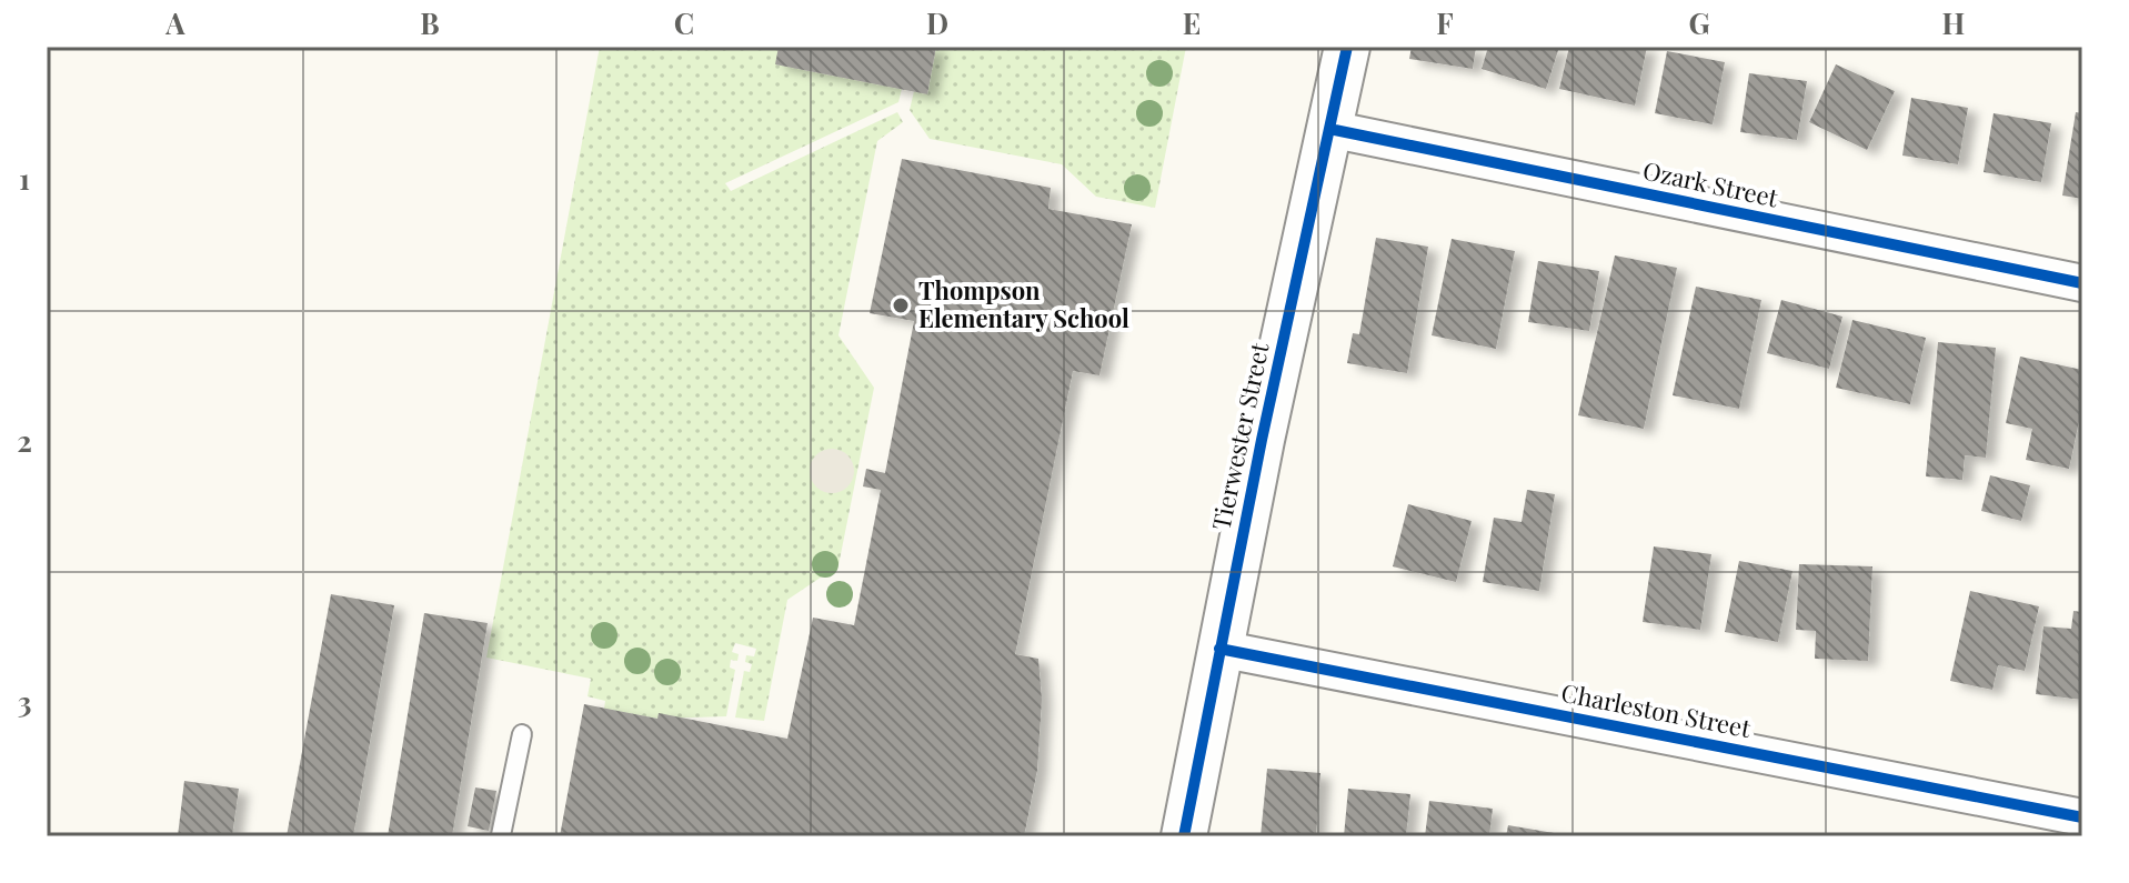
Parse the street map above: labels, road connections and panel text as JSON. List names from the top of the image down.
{
  "streets": {
    "street": ["Ozark Street", "Tierwester Street", "Charleston Street"]
  },
  "crossings": [
    ["Ozark Street", "Tierwester Street"],
    ["Tierwester Street", "Charleston Street"]
  ],
  "places": ["Thompson Elementary School"],
  "grid": {
    "columns": [
      "A",
      "B",
      "C",
      "D",
      "E",
      "F",
      "G",
      "H"
    ],
    "rows": ["1", "2", "3"]
  }
}
